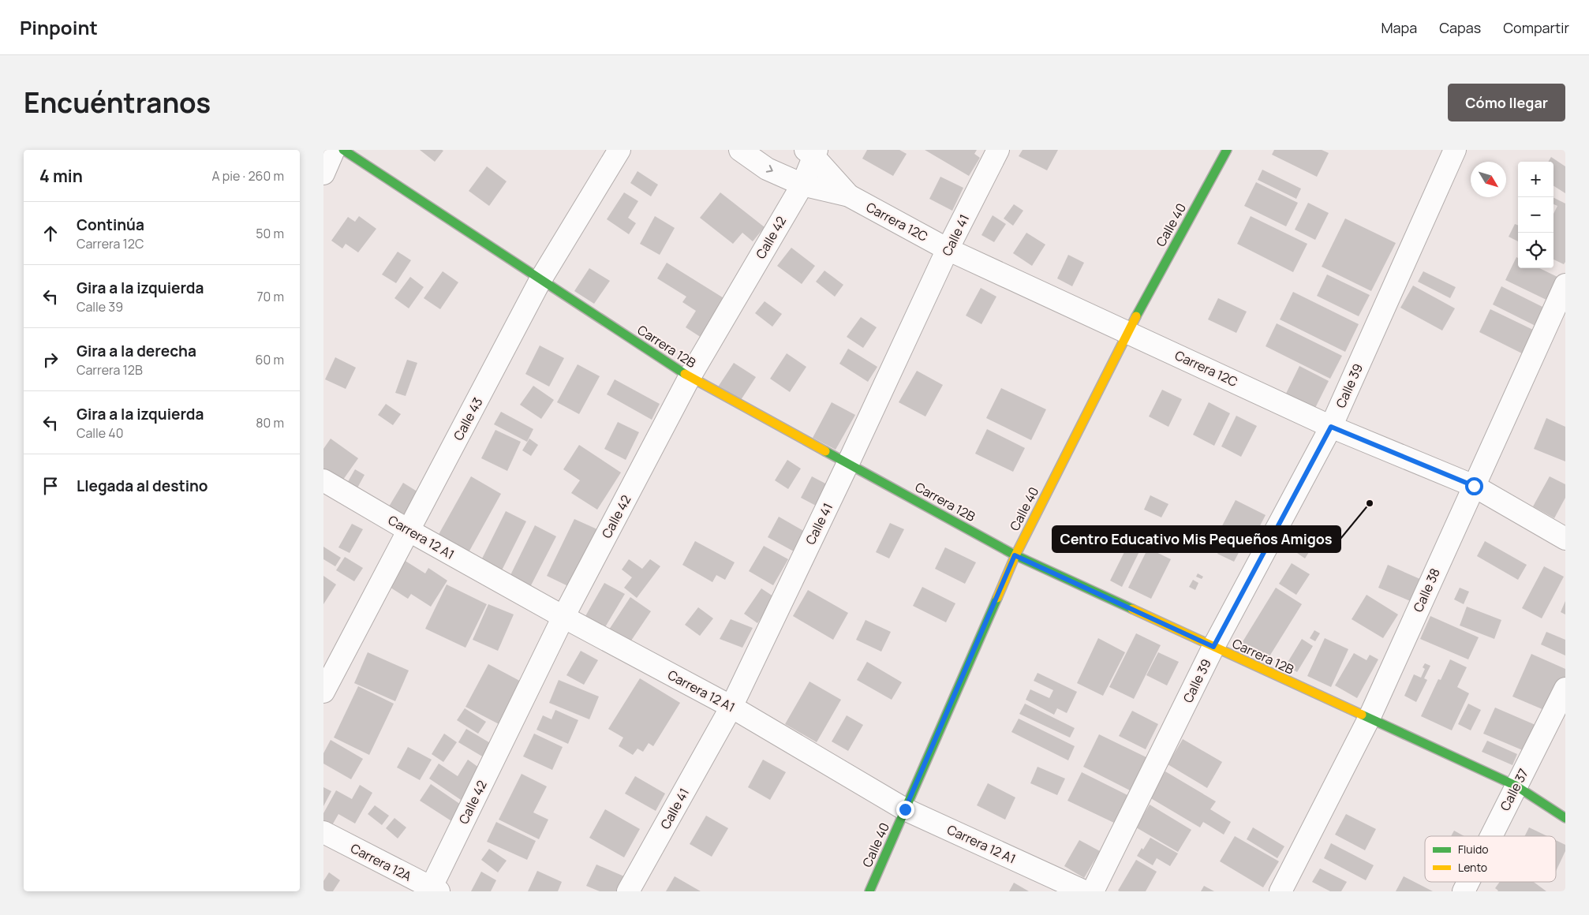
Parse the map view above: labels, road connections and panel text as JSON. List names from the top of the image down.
{
  "streets": {
    "street": [
      "Carrera 12C",
      "Calle 40",
      "Calle 41",
      "Calle 42",
      "Carrera 12B",
      "Calle 39",
      "Calle 43",
      "Carrera 12 A1",
      "Calle 38",
      "Calle 37",
      "Carrera 12A"
    ]
  },
  "crossings": [
    ["Carrera 12C", "Calle 40"],
    ["Carrera 12C", "Calle 41"],
    ["Carrera 12C", "Calle 42"],
    ["Carrera 12C", "Calle 39"],
    ["Carrera 12C", "Calle 38"],
    ["Calle 40", "Carrera 12B"],
    ["Calle 40", "Carrera 12 A1"],
    ["Calle 41", "Carrera 12B"],
    ["Calle 41", "Carrera 12 A1"],
    ["Calle 42", "Carrera 12B"],
    ["Calle 42", "Carrera 12 A1"],
    ["Calle 42", "Carrera 12A"],
    ["Carrera 12B", "Calle 39"],
    ["Carrera 12B", "Calle 43"],
    ["Carrera 12B", "Calle 38"],
    ["Carrera 12B", "Calle 37"],
    ["Calle 43", "Carrera 12 A1"]
  ],
  "places": ["Centro Educativo Mis Pequeños Amigos"],
  "legend": ["Fluido", "Lento"],
  "north": "bottom right",
  "page": {
    "header": "Pinpoint",
    "nav": ["Mapa", "Capas", "Compartir"],
    "title": "Encuéntranos",
    "buttons": "Cómo llegar",
    "heading": ["4 min", "A pie · 260 m"],
    "map_buttons": ["+", "−"],
    "list": [
      ["Continúa", "Carrera 12C", "50 m"],
      ["Gira a la izquierda", "Calle 39", "70 m"],
      ["Gira a la derecha", "Carrera 12B", "60 m"],
      ["Gira a la izquierda", "Calle 40", "80 m"],
      "Llegada al destino"
    ]
  }
}
